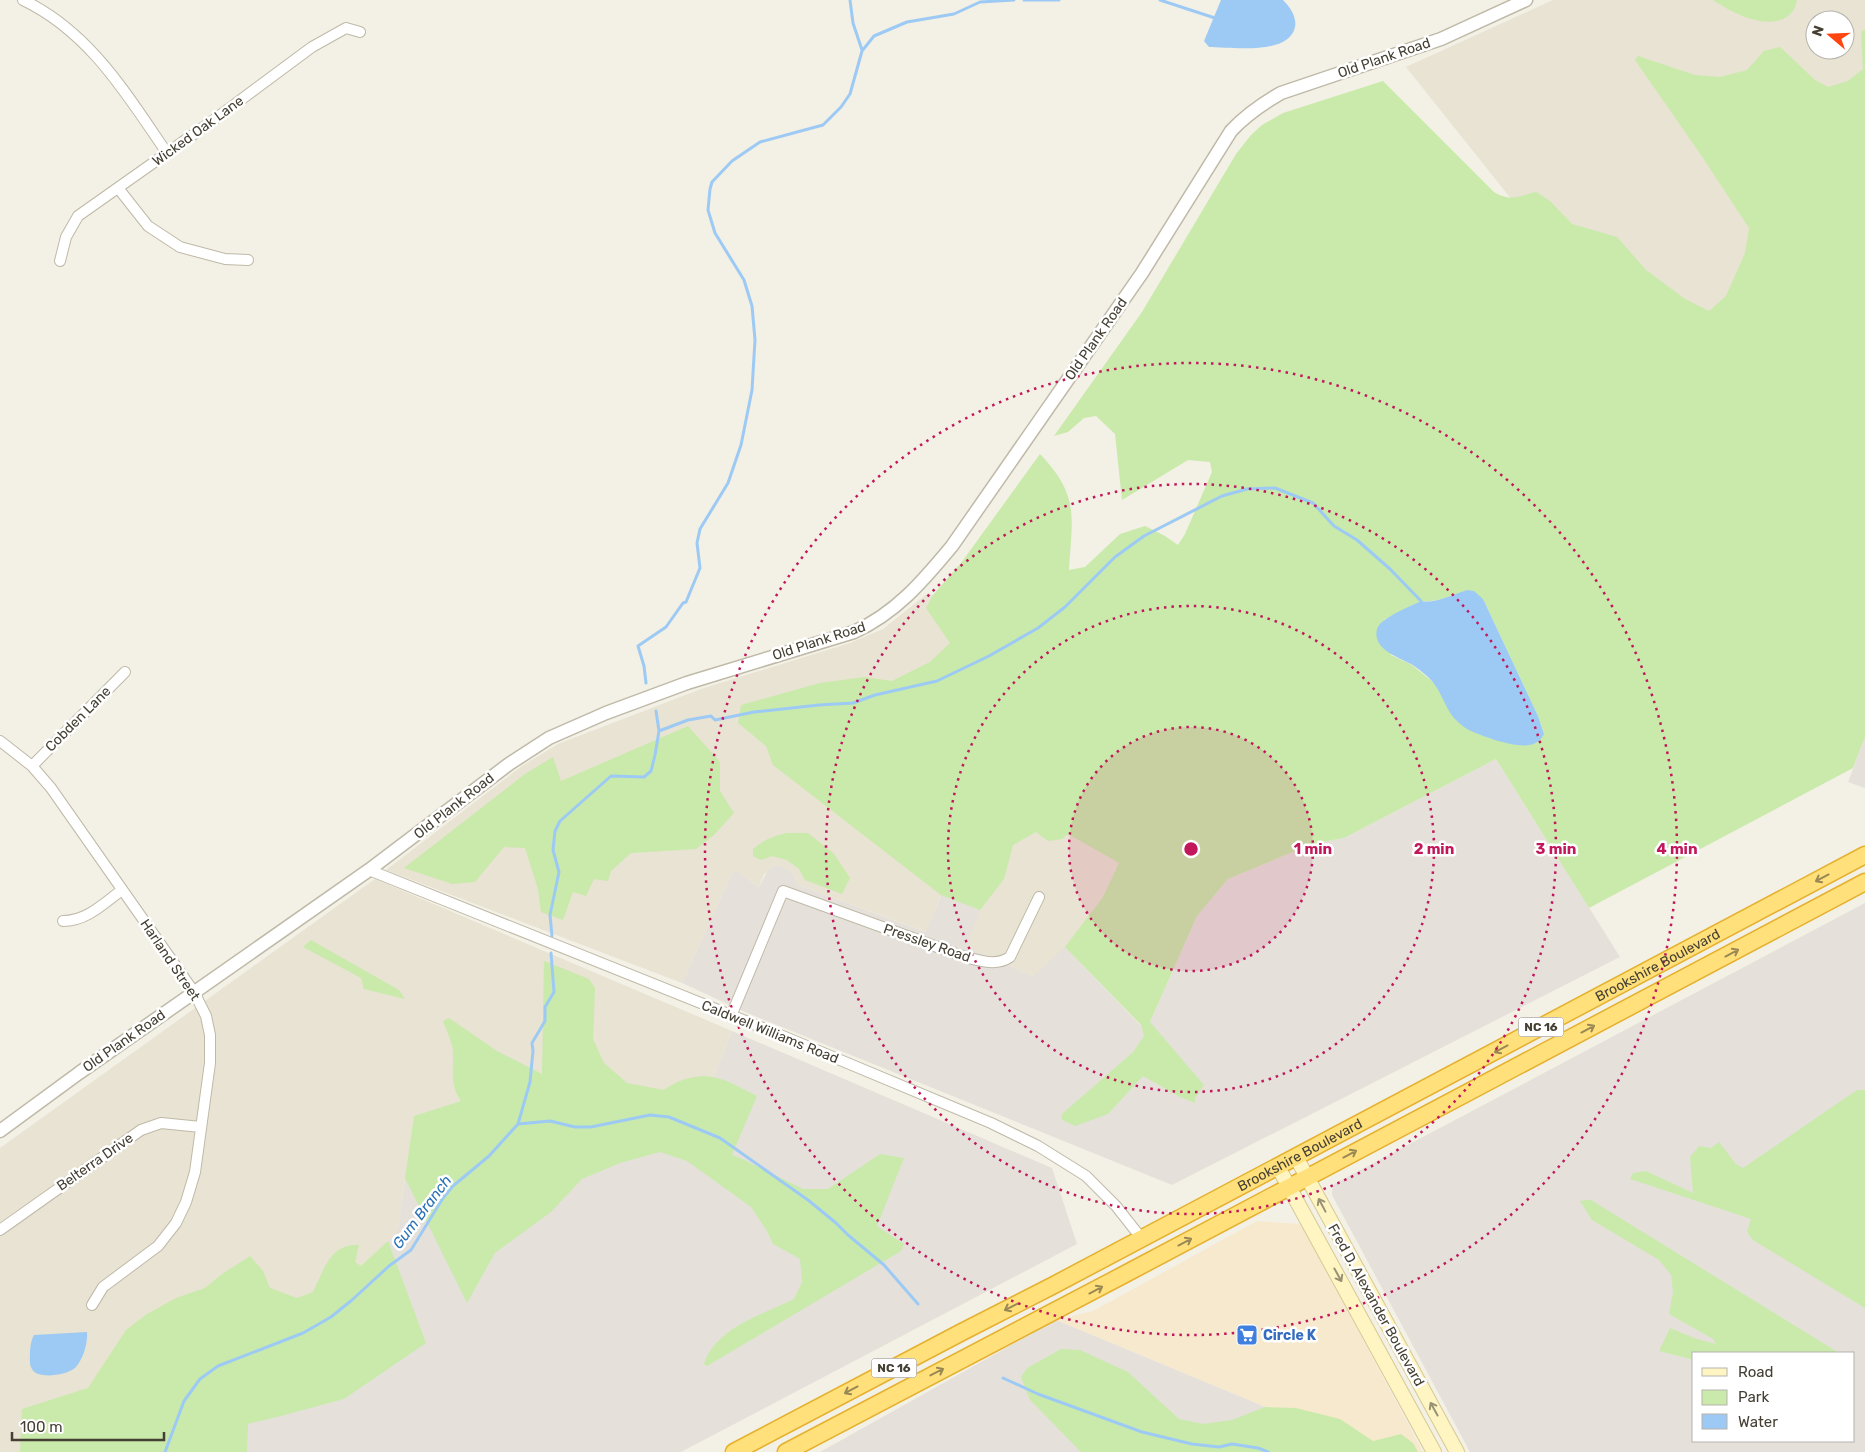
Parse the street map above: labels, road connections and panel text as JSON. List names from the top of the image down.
{
  "streets": {
    "highway": ["Brookshire Boulevard", "NC 16"],
    "main road": ["Fred D. Alexander Boulevard"],
    "street": [
      "Old Plank Road",
      "Wicked Oak Lane",
      "Cobden Lane",
      "Pressley Road",
      "Harland Street",
      "Caldwell Williams Road",
      "Belterra Drive"
    ]
  },
  "crossings": [
    ["Old Plank Road", "Harland Street"],
    ["Old Plank Road", "Caldwell Williams Road"],
    ["Cobden Lane", "Harland Street"],
    ["Pressley Road", "Caldwell Williams Road"],
    ["Harland Street", "Belterra Drive"],
    ["Brookshire Boulevard", "Caldwell Williams Road"],
    ["Brookshire Boulevard", "Fred D. Alexander Boulevard"]
  ],
  "water": ["Gum Branch"],
  "places": {
    "supermarket": ["Circle K"]
  },
  "legend": ["Road", "Park", "Water"],
  "scale_bar": "100 m",
  "north": "left",
  "rings": [
    "1 min",
    "2 min",
    "3 min",
    "4 min"
  ]
}
